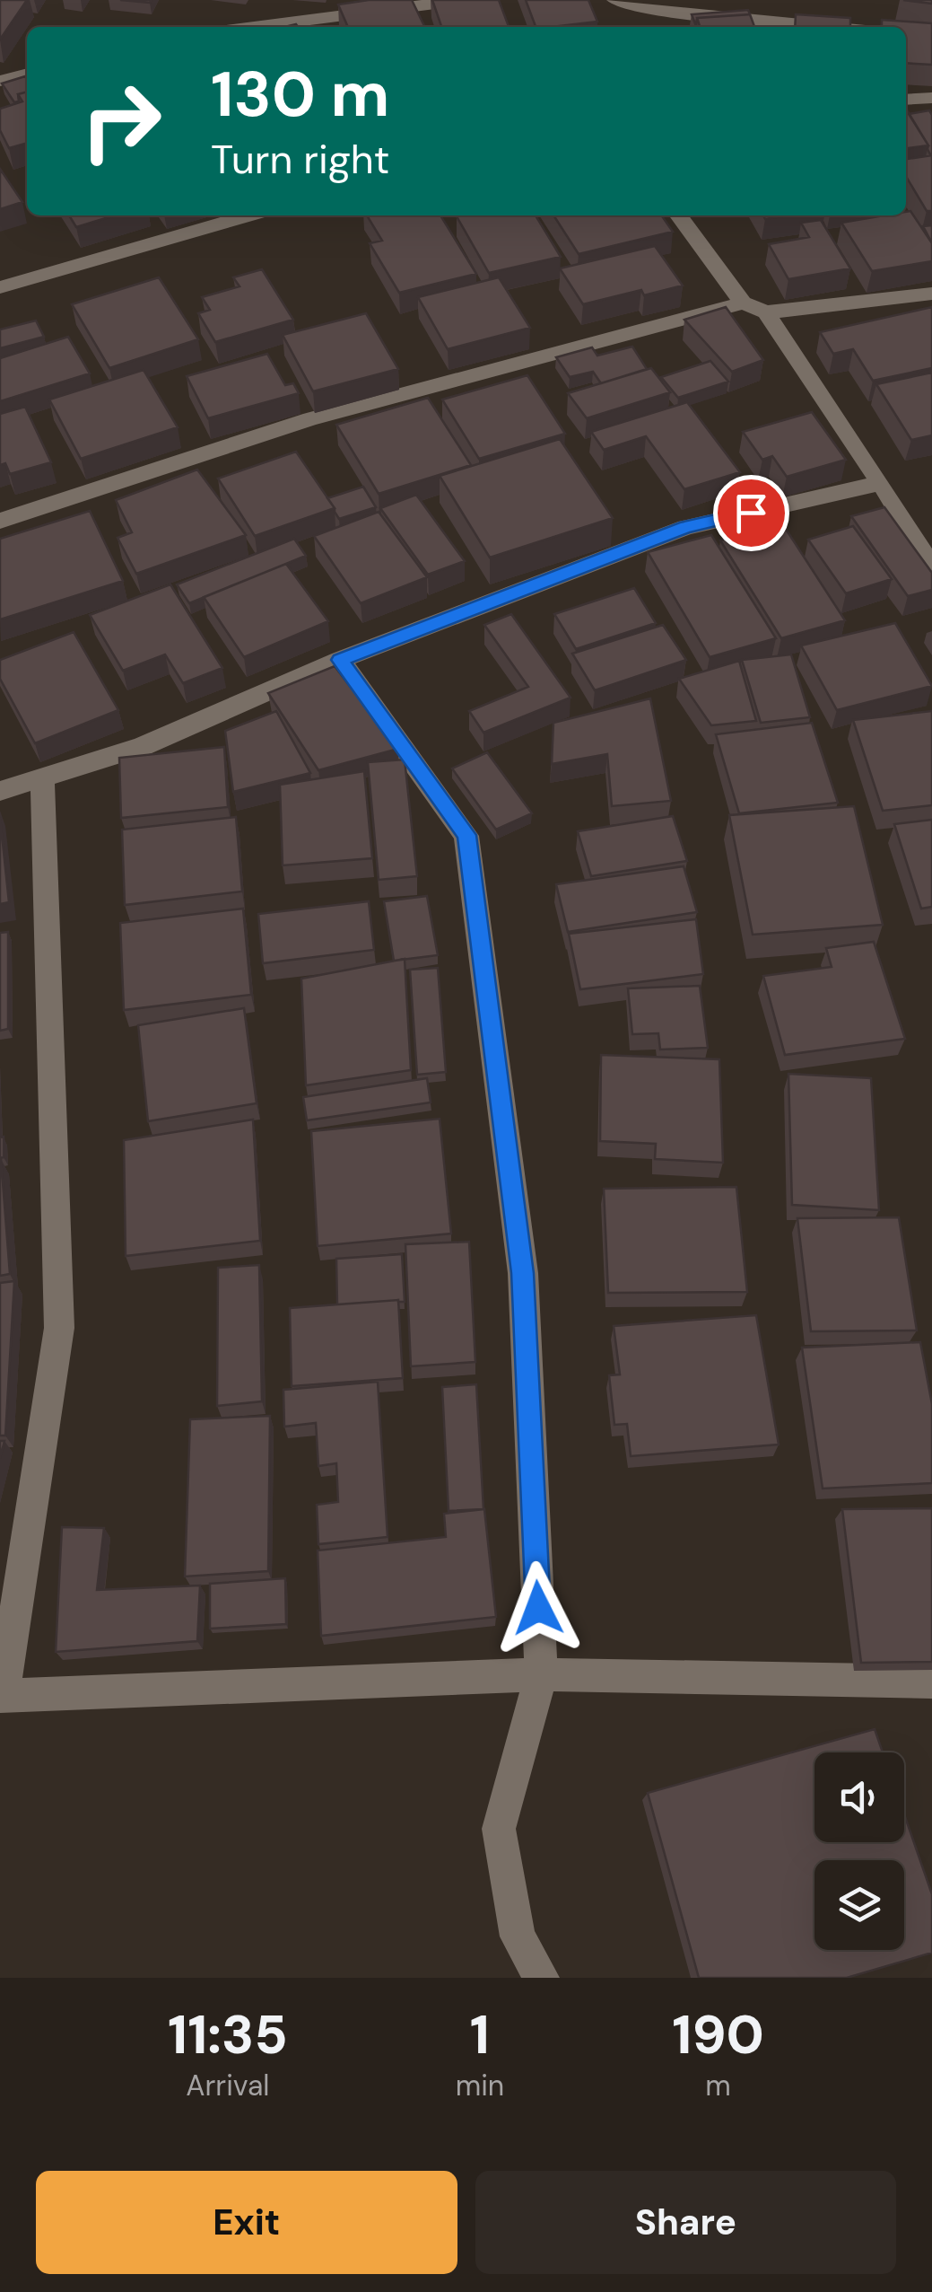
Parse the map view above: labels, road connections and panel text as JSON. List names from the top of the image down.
{
  "page": {
    "turn": ["130 m", "Turn right"],
    "eta": [
      "11:35",
      "Arrival",
      "1",
      "min",
      "190",
      "m"
    ],
    "buttons": ["Exit", "Share"]
  }
}
